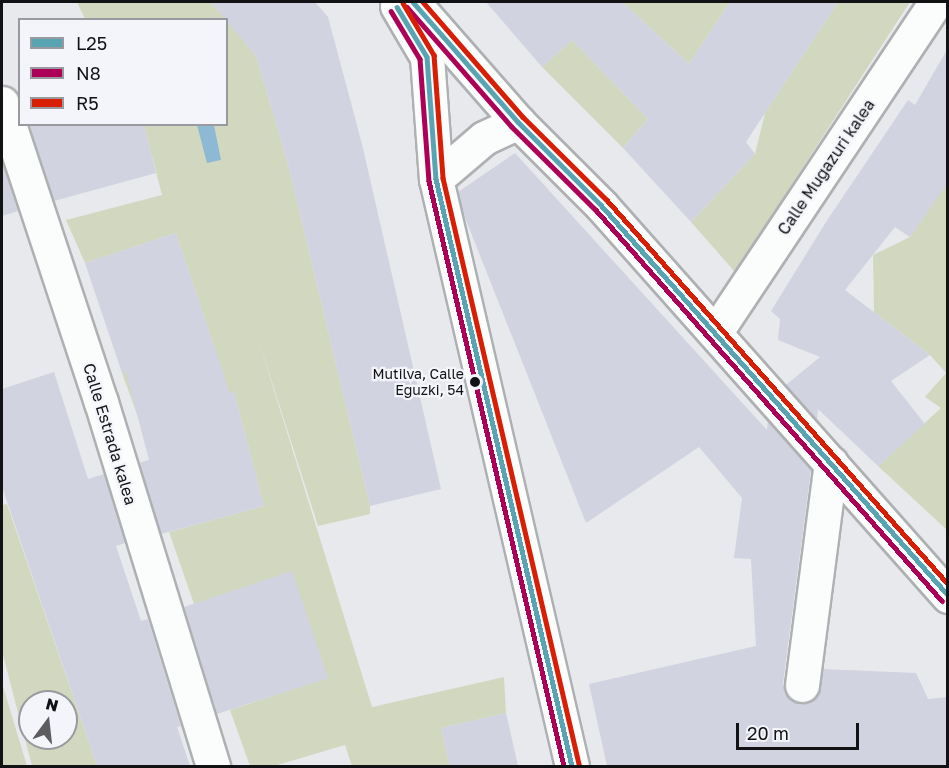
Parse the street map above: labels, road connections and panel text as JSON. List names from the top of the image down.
{
  "streets": {
    "street": ["Calle Mugazuri kalea", "Calle Estrada kalea"]
  },
  "places": ["Mutilva, Calle Eguzki, 54"],
  "lines": ["transit line L25", "transit line R5", "transit line N8"],
  "legend": ["L25", "N8", "R5"],
  "scale_bar": "20 m",
  "north": "top"
}
